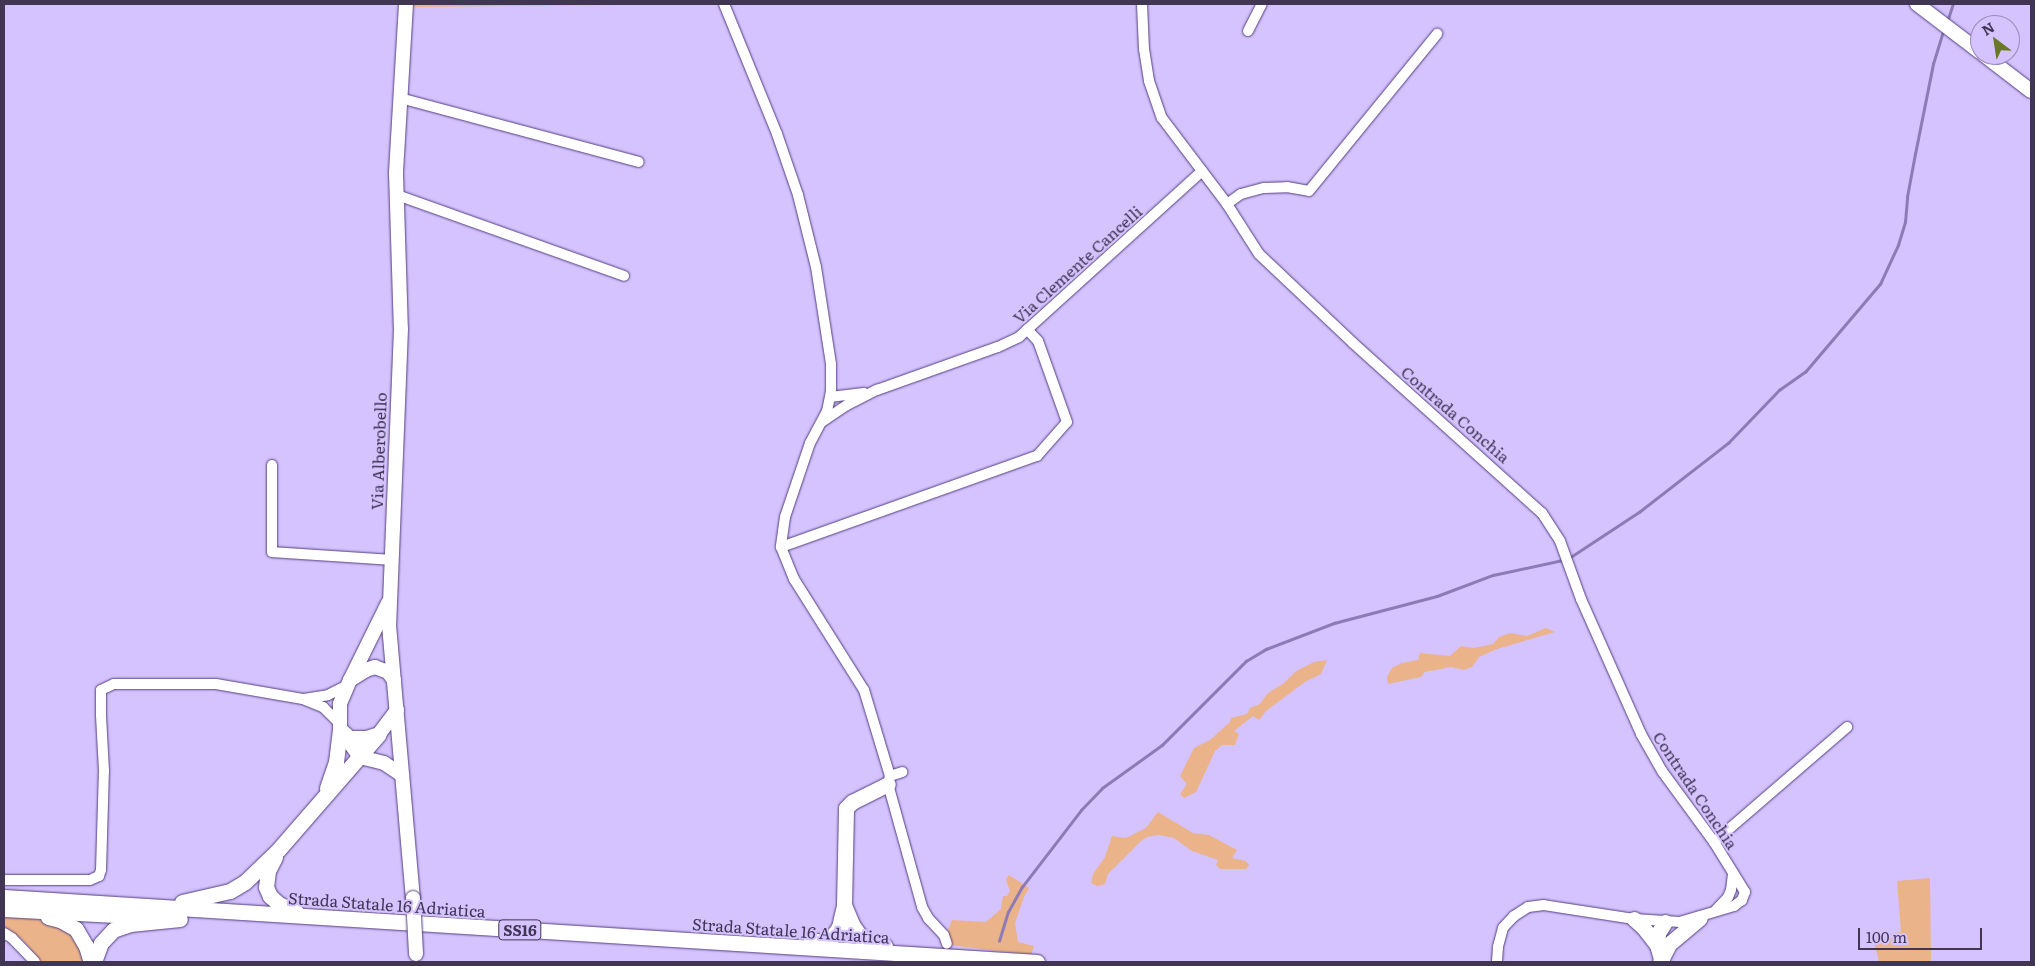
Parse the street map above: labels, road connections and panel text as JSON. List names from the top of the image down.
{
  "streets": {
    "highway": ["Strada Statale 16 Adriatica", "SS16"],
    "main road": ["Via Alberobello"],
    "street": ["Via Clemente Cancelli", "Contrada Conchia"]
  },
  "crossings": [
    ["Via Clemente Cancelli", "Contrada Conchia"]
  ],
  "scale_bar": "100 m",
  "north": "top left"
}
